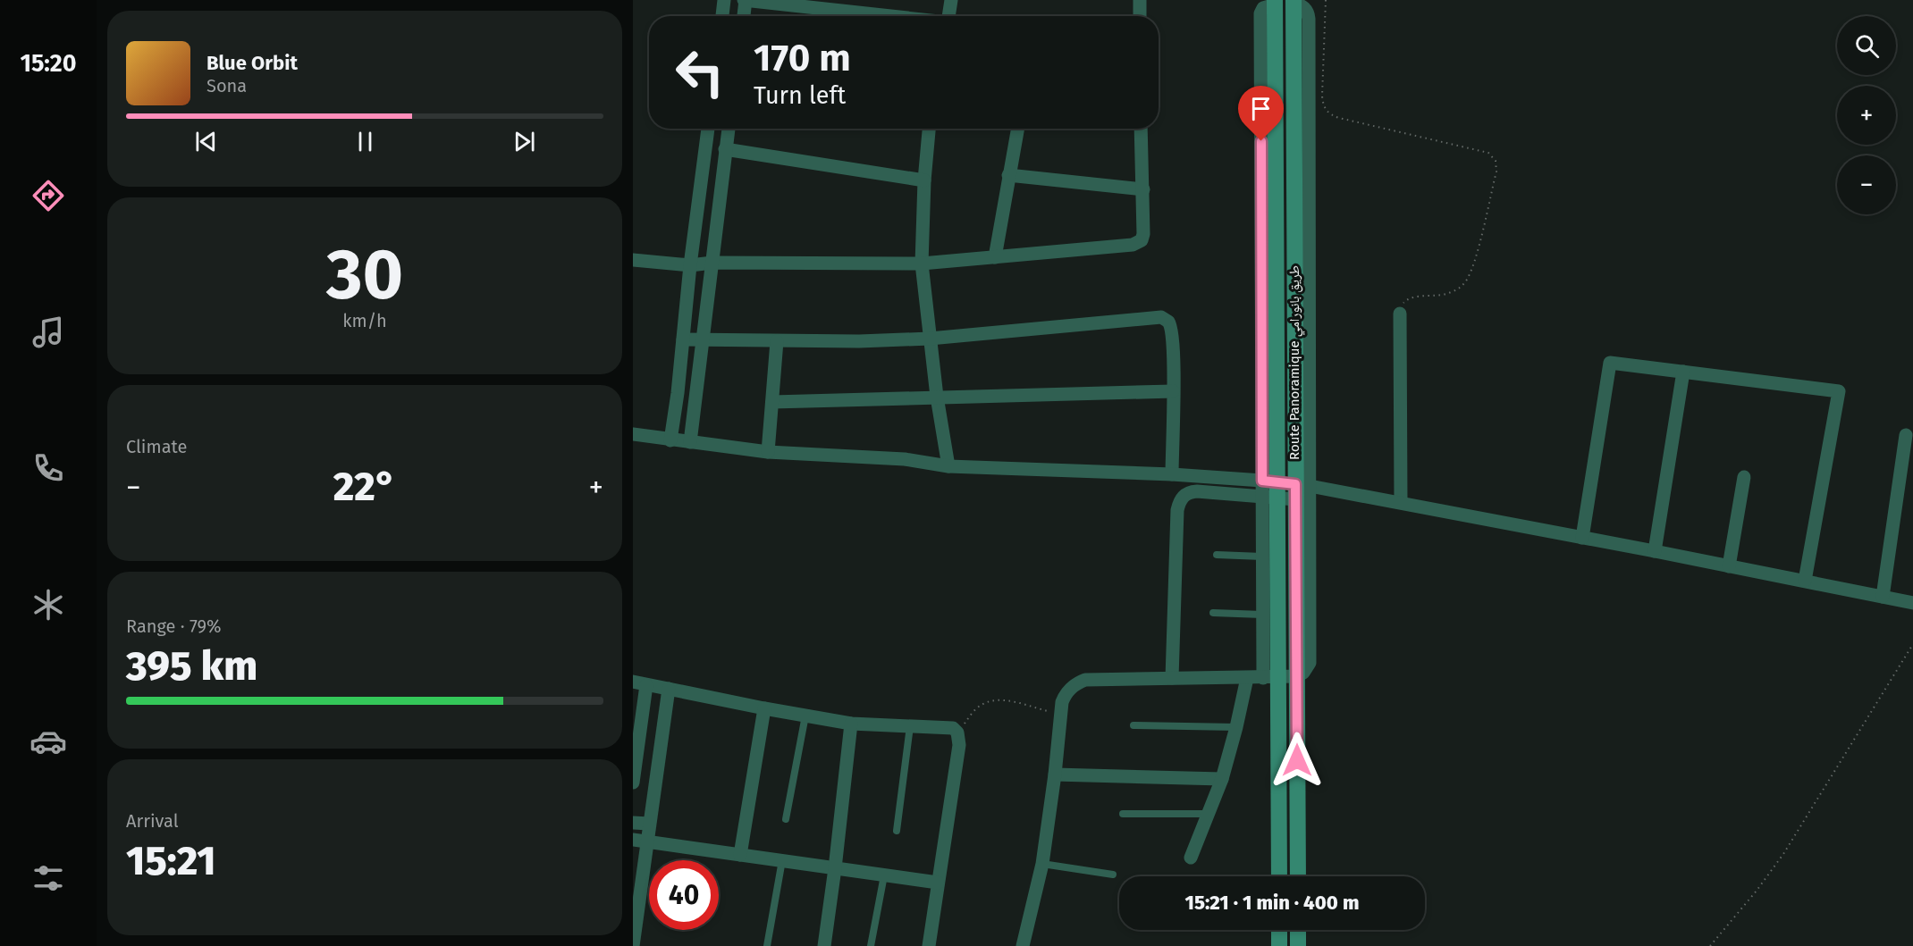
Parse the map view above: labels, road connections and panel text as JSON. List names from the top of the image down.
{
  "streets": {
    "street": ["Route Panoramique طريق بانورامي"]
  },
  "page": {
    "tabs": "15:20",
    "map_buttons": ["+", "−"],
    "turn": ["170 m", "Turn left"],
    "song": ["Blue Orbit", "Sona"],
    "tile": [
      ["30", "km/h"],
      "Climate",
      ["Range · 79%", "395 km"],
      ["Arrival", "15:21"]
    ],
    "heat": ["−", "22°", "+"],
    "limit": "40",
    "trip": "15:21 · 1 min · 400 m"
  }
}
